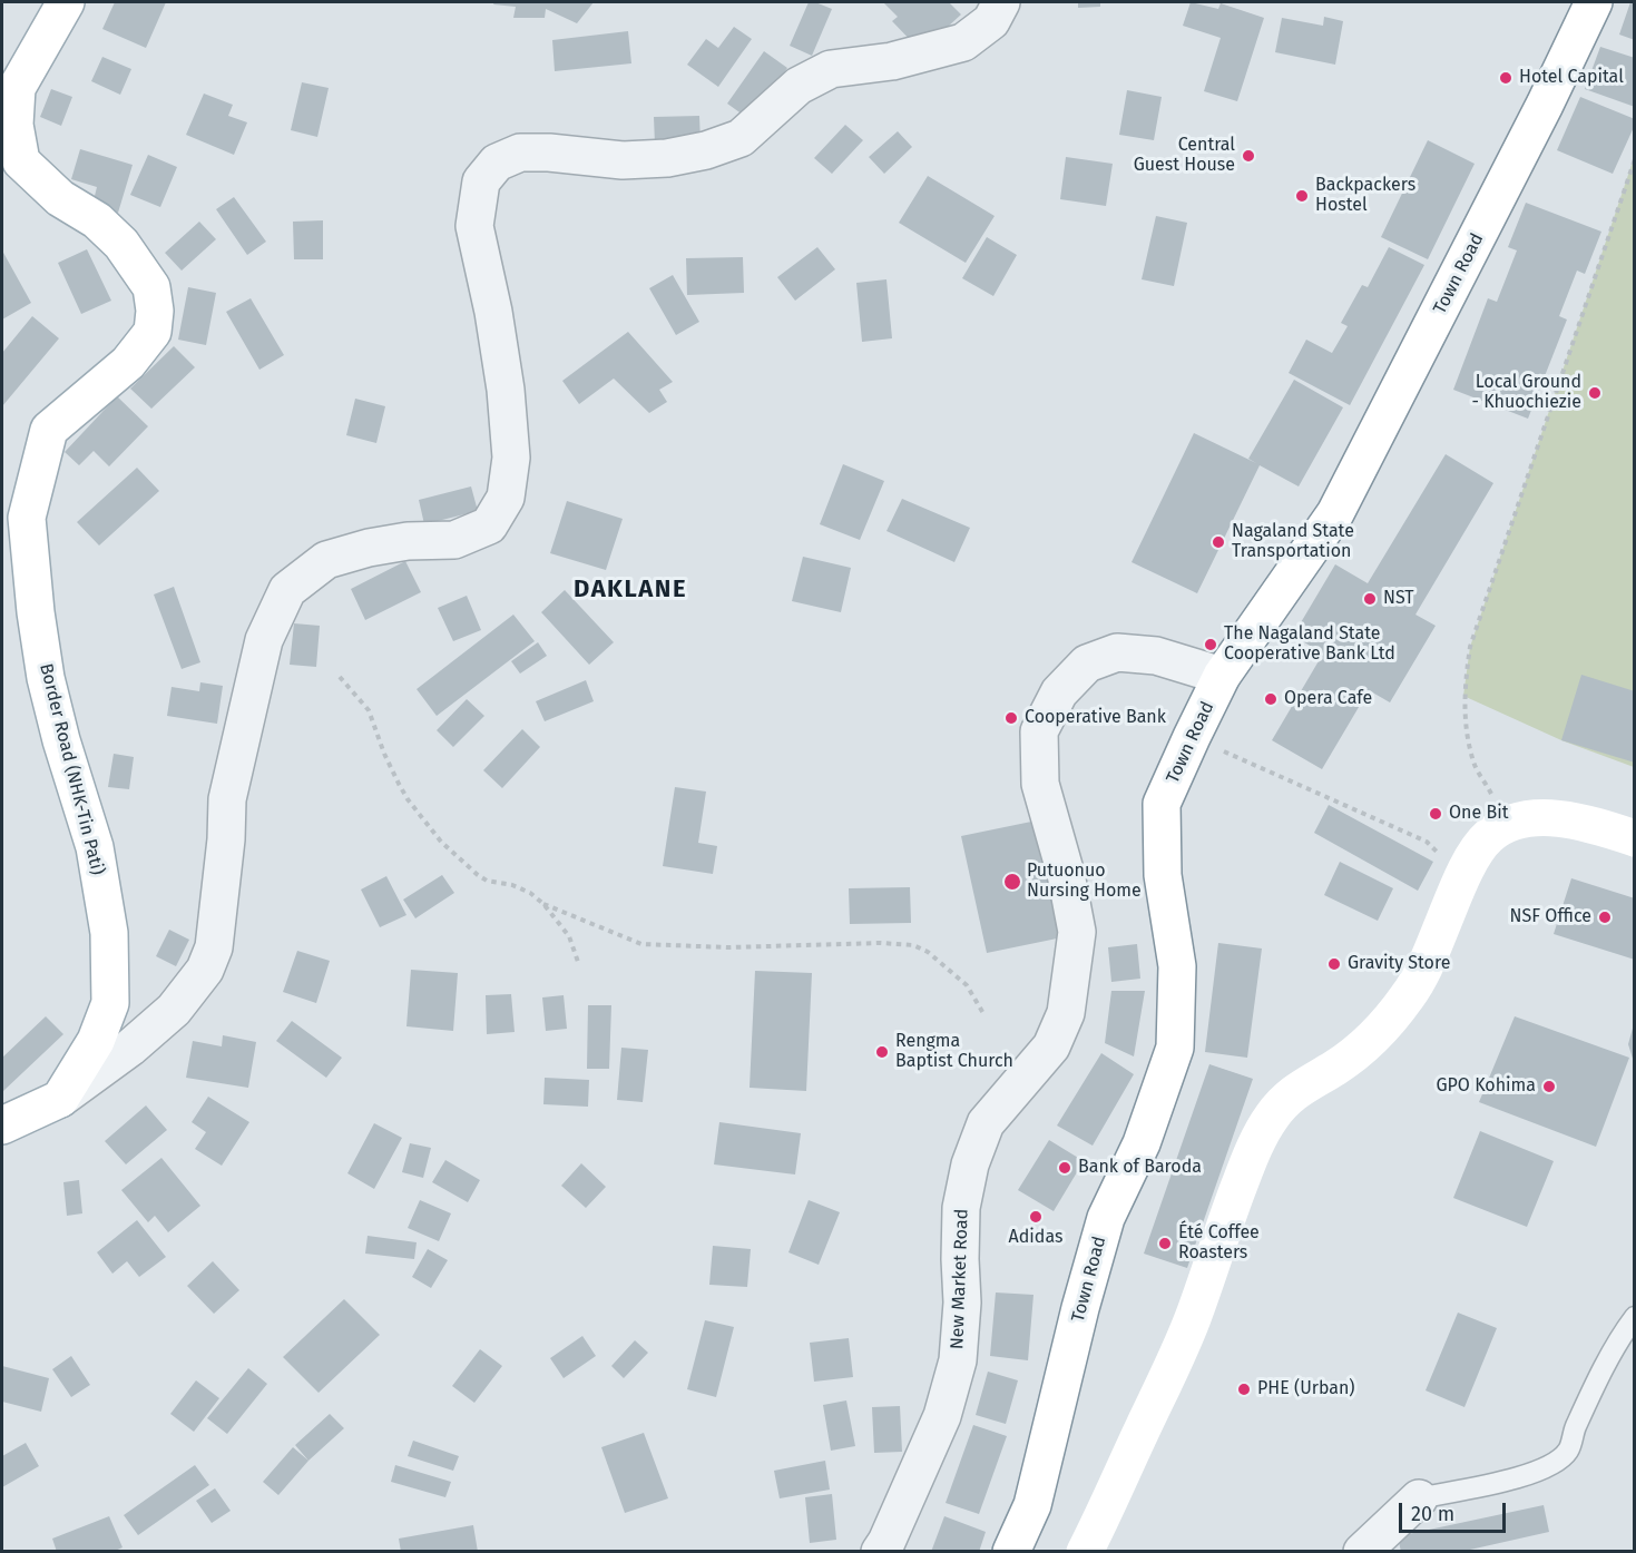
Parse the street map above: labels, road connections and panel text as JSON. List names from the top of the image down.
{
  "streets": {
    "main road": ["Town Road", "Border Road (NHK-Tin Pati)"],
    "street": ["New Market Road"]
  },
  "crossings": [
    ["Town Road", "New Market Road"]
  ],
  "districts": ["DAKLANE"],
  "places": [
    "Hotel Capital",
    "Central Guest House",
    "Backpackers Hostel",
    "Local Ground - Khuochiezie",
    "Nagaland State Transportation",
    "NST",
    "The Nagaland State Cooperative Bank Ltd",
    "Opera Cafe",
    "Cooperative Bank",
    "One Bit",
    "Putuonuo Nursing Home",
    "NSF Office",
    "Gravity Store",
    "Rengma Baptist Church",
    "GPO Kohima",
    "Bank of Baroda",
    "Adidas",
    "Été Coffee Roasters",
    "PHE (Urban)"
  ],
  "scale_bar": "20 m"
}
